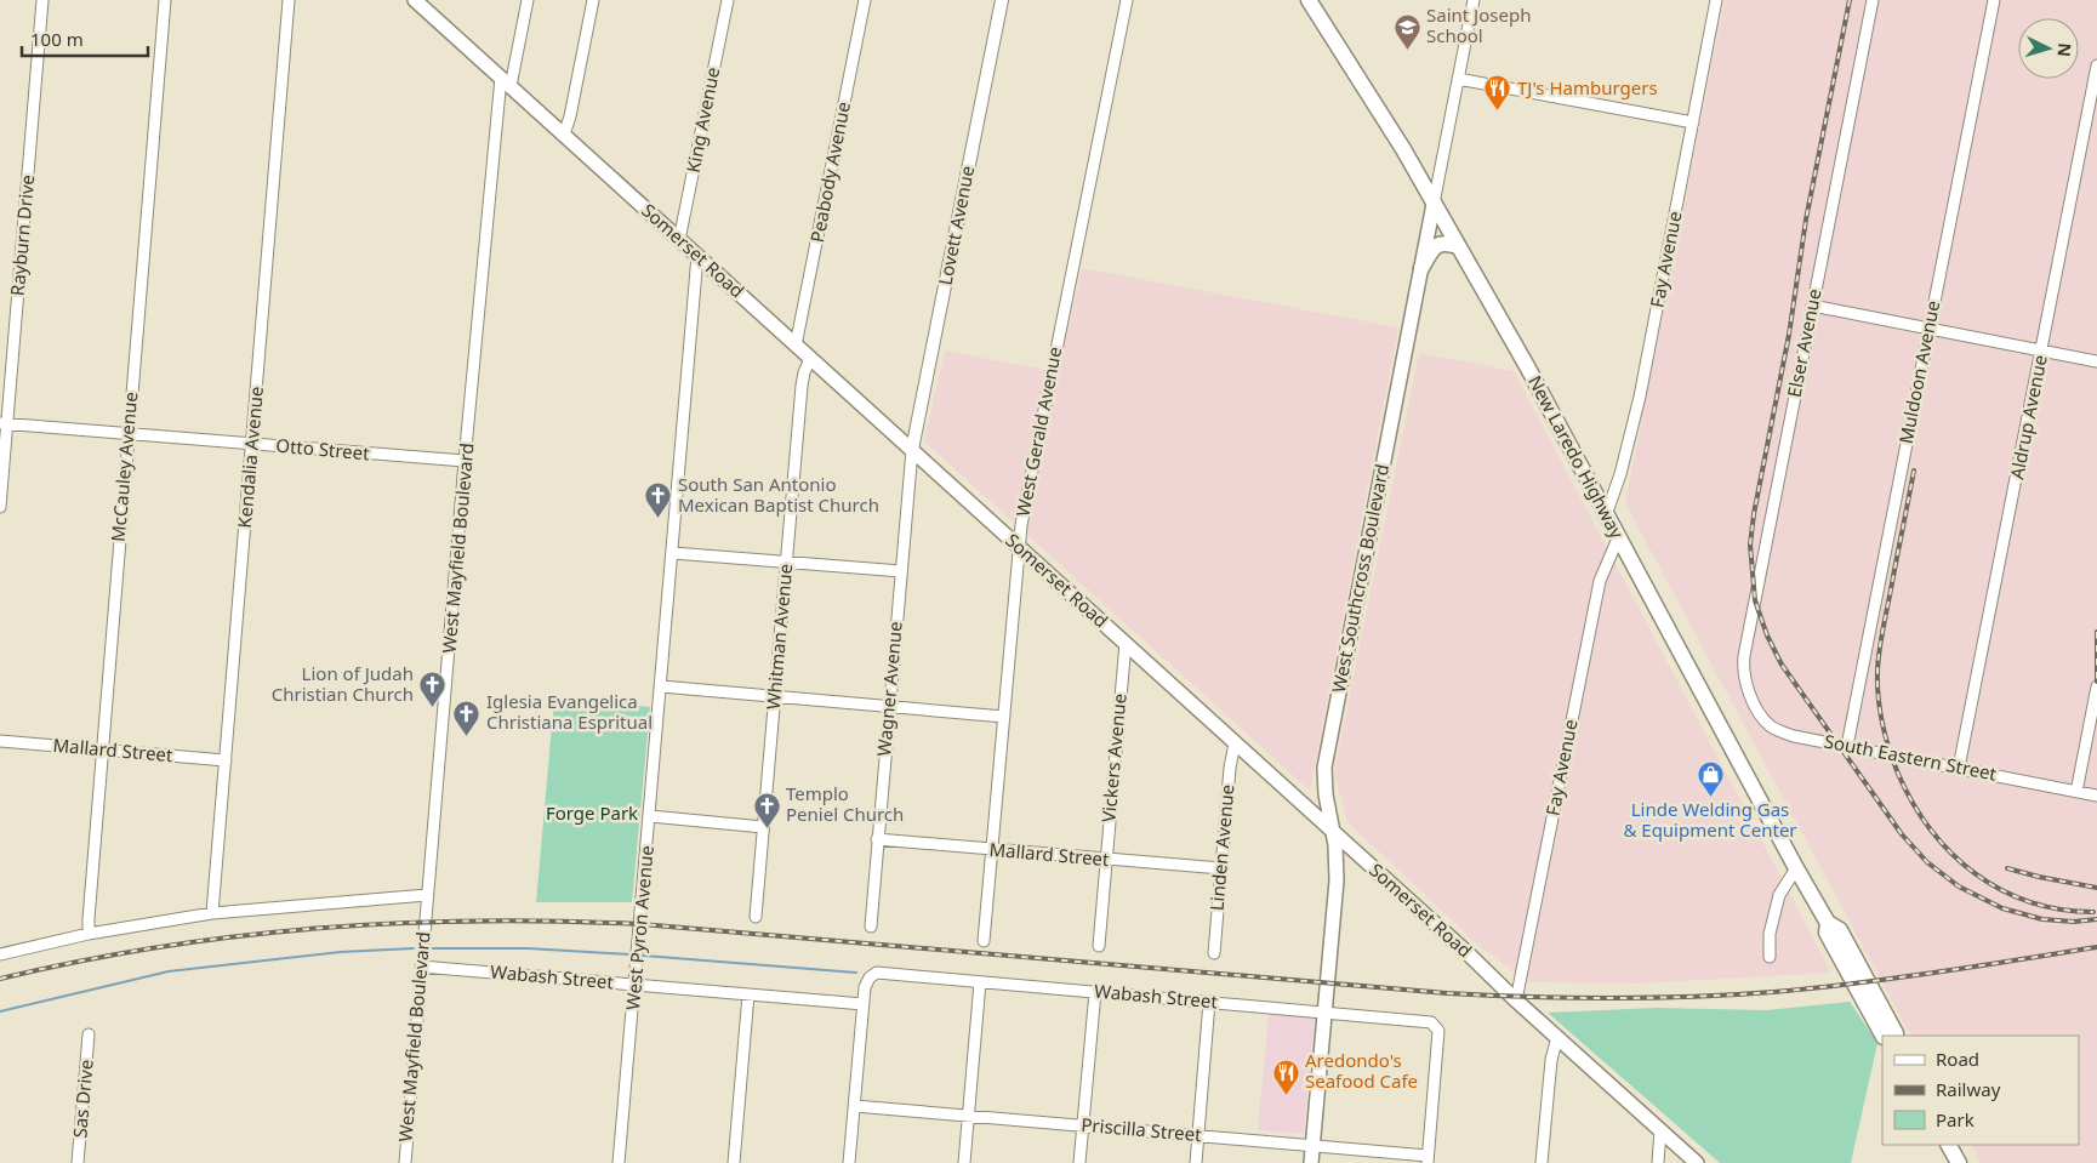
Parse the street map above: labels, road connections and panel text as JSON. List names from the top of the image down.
{
  "streets": {
    "main road": ["Somerset Road", "New Laredo Highway", "West Southcross Boulevard"],
    "street": [
      "King Avenue",
      "Peabody Avenue",
      "Lovett Avenue",
      "Rayburn Drive",
      "Fay Avenue",
      "Elser Avenue",
      "Muldoon Avenue",
      "Aldrup Avenue",
      "West Gerald Avenue",
      "Otto Street",
      "Kendalia Avenue",
      "McCauley Avenue",
      "West Mayfield Boulevard",
      "Whitman Avenue",
      "Wagner Avenue",
      "Mallard Street",
      "Vickers Avenue",
      "South Eastern Street",
      "Linden Avenue",
      "West Pyron Avenue",
      "Wabash Street",
      "Sas Drive",
      "Priscilla Street"
    ]
  },
  "crossings": [
    ["King Avenue", "Somerset Road"],
    ["Peabody Avenue", "Somerset Road"],
    ["Lovett Avenue", "Somerset Road"],
    ["Lovett Avenue", "Wagner Avenue"],
    ["Rayburn Drive", "Otto Street"],
    ["Somerset Road", "Fay Avenue"],
    ["Somerset Road", "West Gerald Avenue"],
    ["Somerset Road", "West Mayfield Boulevard"],
    ["Somerset Road", "West Southcross Boulevard"],
    ["Somerset Road", "Whitman Avenue"],
    ["Somerset Road", "Wagner Avenue"],
    ["Somerset Road", "Vickers Avenue"],
    ["Somerset Road", "Linden Avenue"],
    ["Somerset Road", "West Pyron Avenue"],
    ["Fay Avenue", "New Laredo Highway"],
    ["Elser Avenue", "South Eastern Street"],
    ["Muldoon Avenue", "South Eastern Street"],
    ["Aldrup Avenue", "South Eastern Street"],
    ["West Gerald Avenue", "Mallard Street"],
    ["Otto Street", "Kendalia Avenue"],
    ["Otto Street", "McCauley Avenue"],
    ["Otto Street", "West Mayfield Boulevard"],
    ["Kendalia Avenue", "Mallard Street"],
    ["New Laredo Highway", "West Southcross Boulevard"],
    ["McCauley Avenue", "Mallard Street"],
    ["West Mayfield Boulevard", "Wabash Street"],
    ["West Southcross Boulevard", "Wabash Street"],
    ["West Southcross Boulevard", "Priscilla Street"],
    ["Wagner Avenue", "Mallard Street"],
    ["Mallard Street", "Vickers Avenue"],
    ["Mallard Street", "Linden Avenue"],
    ["West Pyron Avenue", "Wabash Street"],
    ["Wabash Street", "Priscilla Street"]
  ],
  "parks": ["Forge Park"],
  "places": {
    "school or university": ["Saint Joseph School"],
    "restaurant": ["TJ's Hamburgers", "Aredondo's Seafood Cafe"],
    "church": [
      "South San Antonio Mexican Baptist Church",
      "Lion of Judah Christian Church",
      "Iglesia Evangelica Christiana Espritual",
      "Templo Peniel Church"
    ],
    "shop": ["Linde Welding Gas & Equipment Center"]
  },
  "legend": ["Road", "Railway", "Park"],
  "scale_bar": "100 m",
  "north": "right"
}
